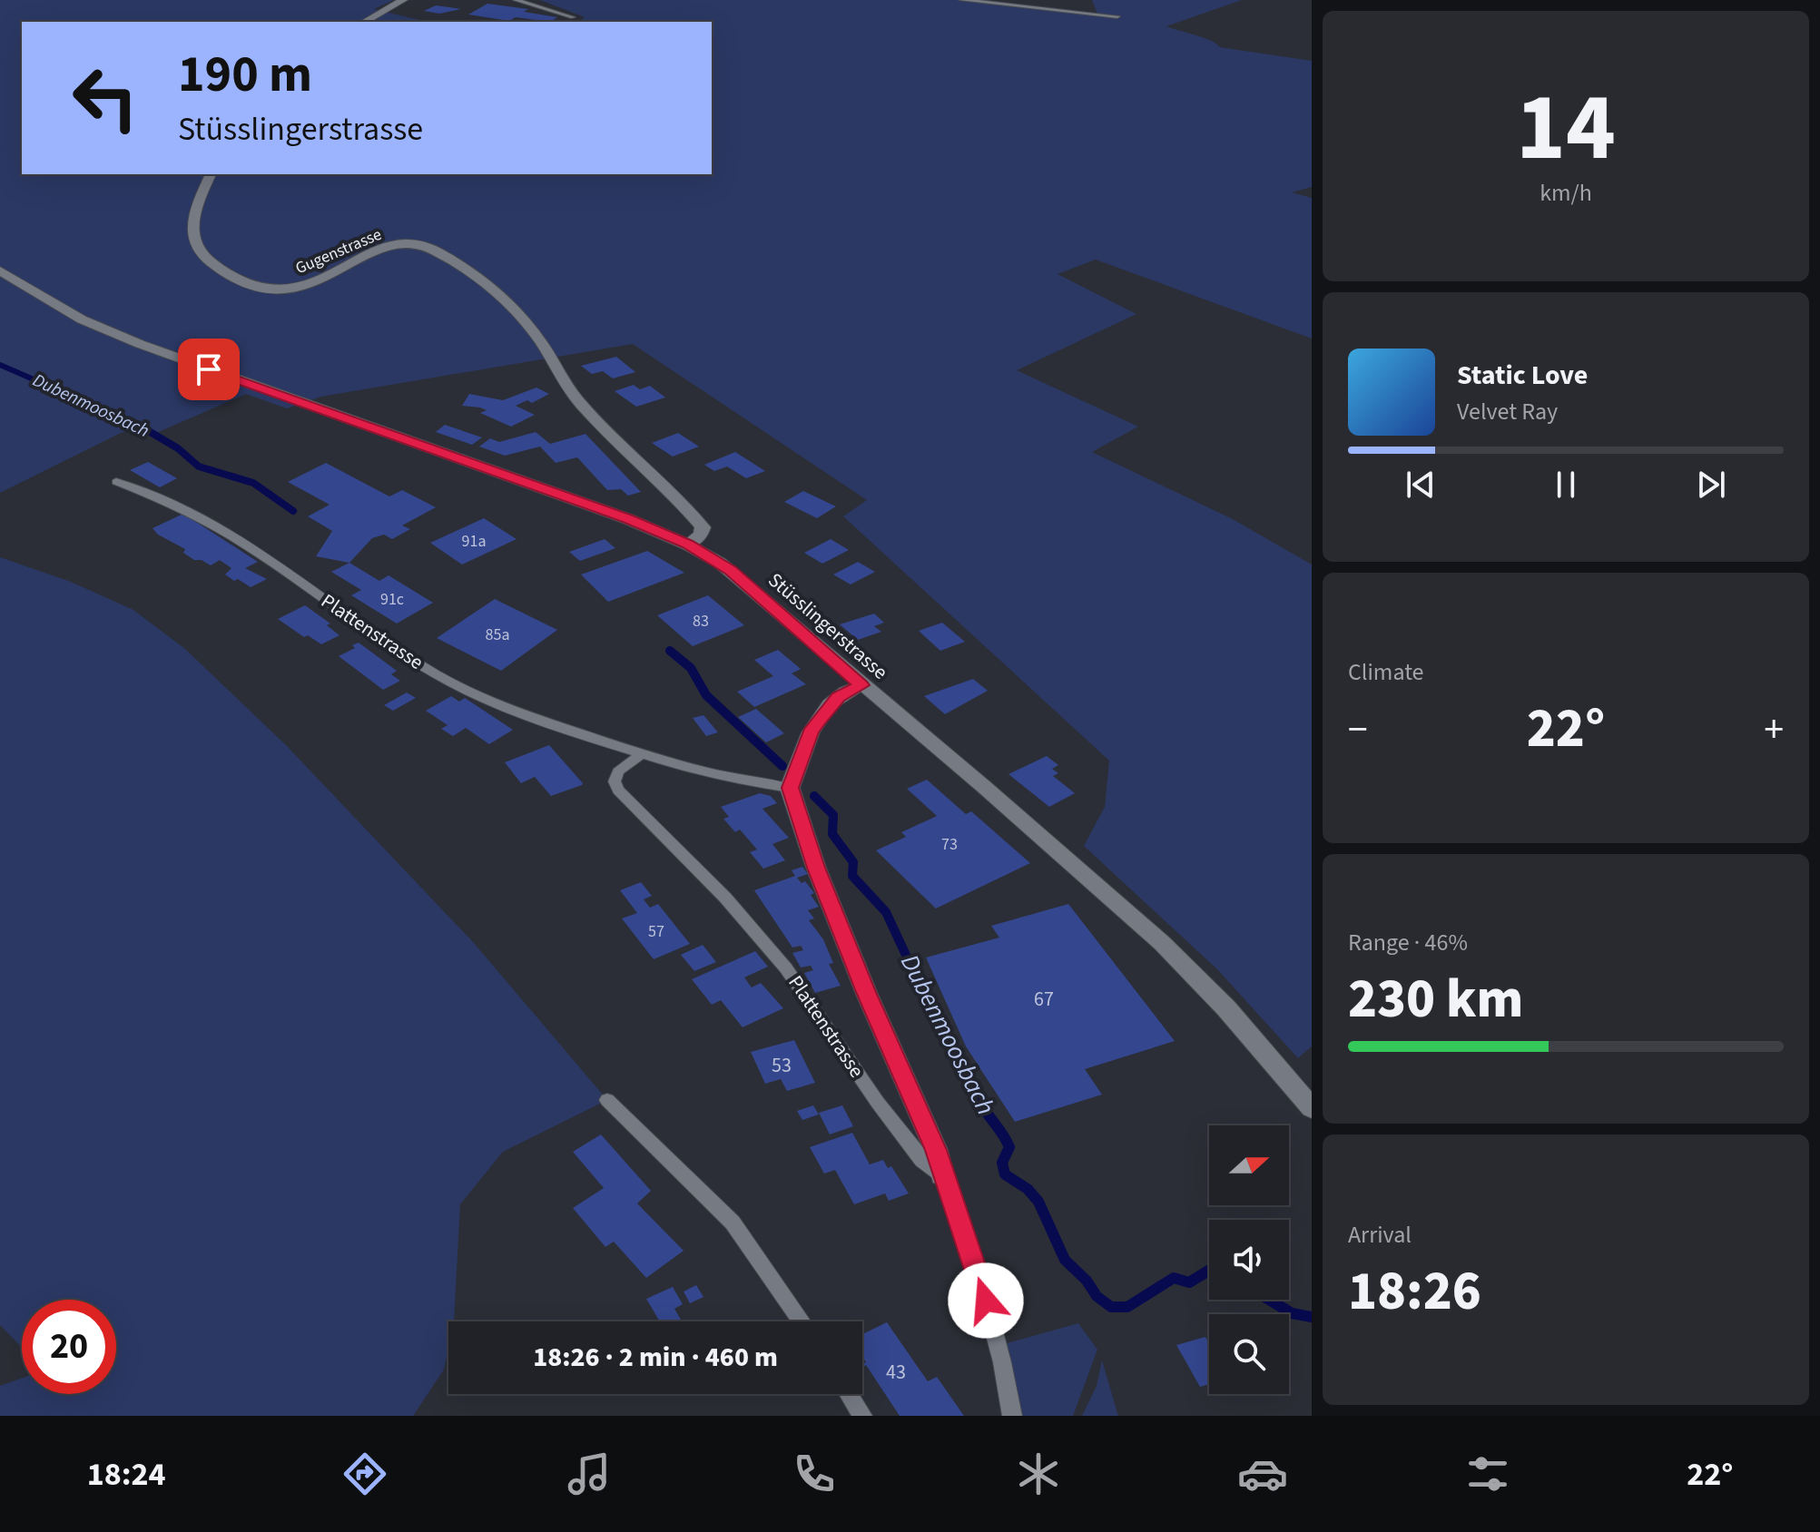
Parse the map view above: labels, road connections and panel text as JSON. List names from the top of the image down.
{
  "streets": {
    "street": ["Gugenstrasse", "Stüsslingerstrasse", "Plattenstrasse"]
  },
  "crossings": [
    ["Gugenstrasse", "Stüsslingerstrasse"]
  ],
  "water": ["Dubenmoosbach"],
  "house_numbers": [
    "91a",
    "91c",
    "83",
    "85a",
    "73",
    "57",
    "67",
    "53",
    "43"
  ],
  "north": "right",
  "page": {
    "tile": [
      ["14", "km/h"],
      "Climate",
      ["Range · 46%", "230 km"],
      ["Arrival", "18:26"]
    ],
    "turn": ["190 m", "Stüsslingerstrasse"],
    "song": ["Static Love", "Velvet Ray"],
    "heat": ["−", "22°", "+"],
    "limit": "20",
    "trip": "18:26 · 2 min · 460 m",
    "tabs": ["18:24", "22°"]
  }
}
